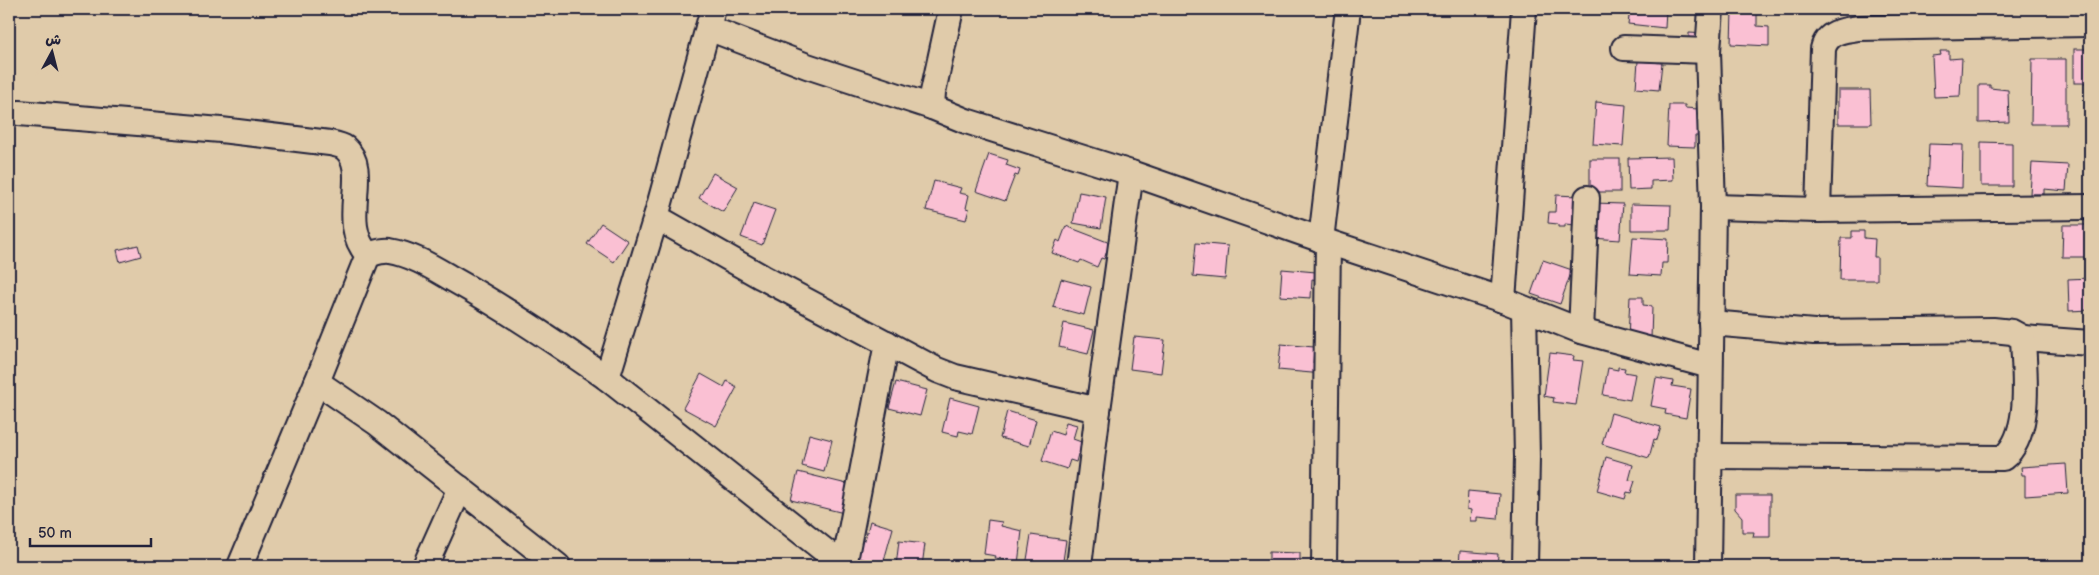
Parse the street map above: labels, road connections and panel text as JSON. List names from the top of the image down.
{
  "scale_bar": "50 m",
  "north": "top"
}
